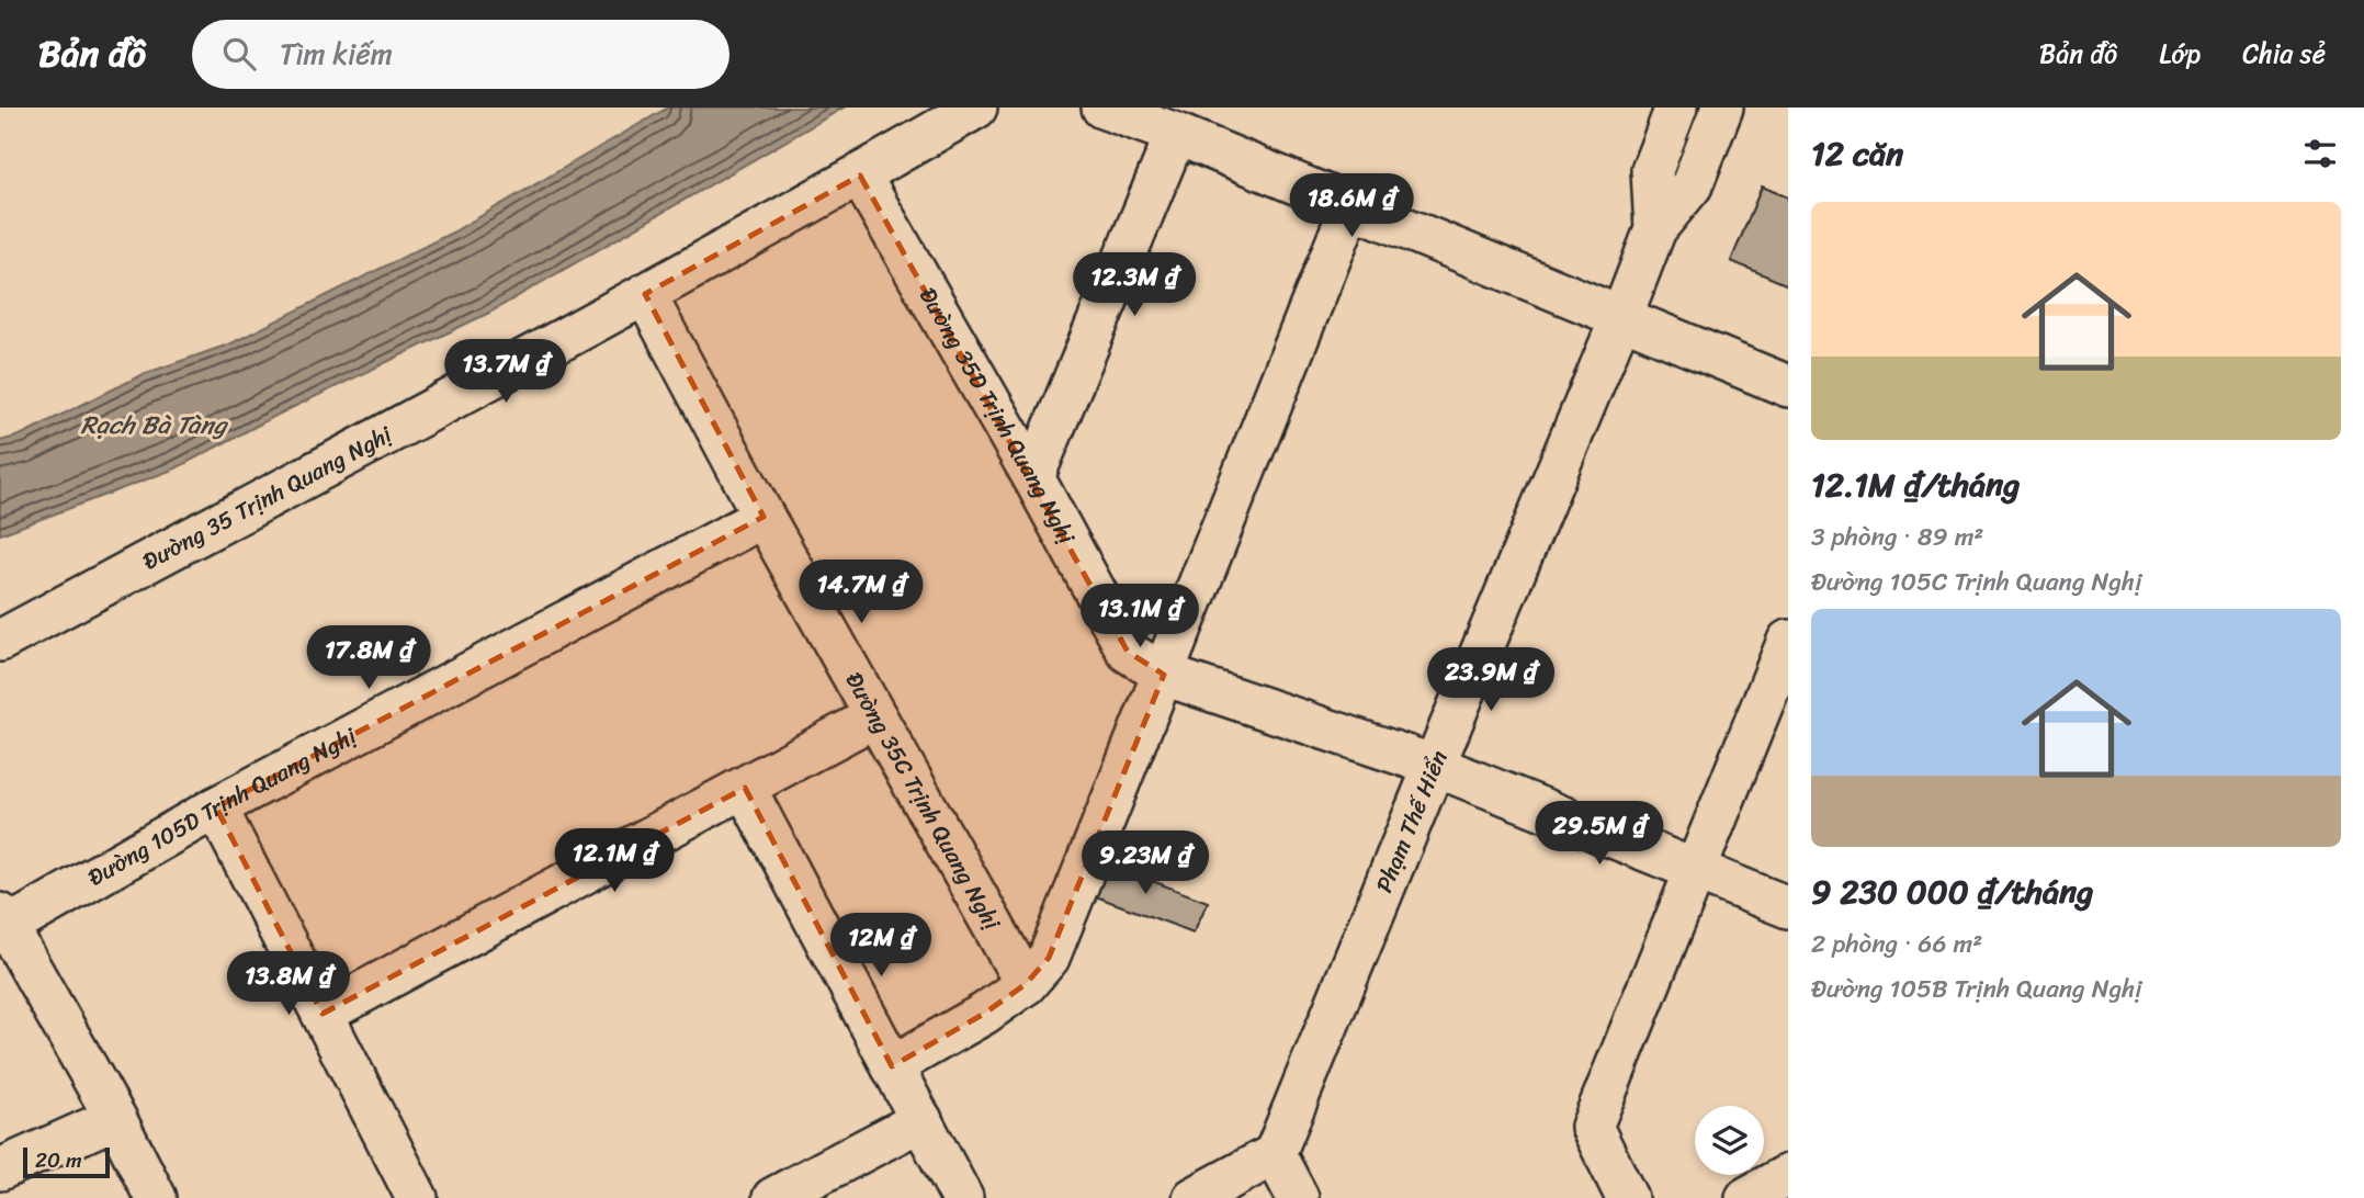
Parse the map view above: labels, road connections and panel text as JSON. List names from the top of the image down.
{
  "streets": {
    "street": [
      "Đường 35D Trịnh Quang Nghị",
      "Đường 35 Trịnh Quang Nghị",
      "Đường 35C Trịnh Quang Nghị",
      "Đường 105D Trịnh Quang Nghị",
      "Phạm Thế Hiển"
    ]
  },
  "crossings": [
    ["Đường 35D Trịnh Quang Nghị", "Đường 35 Trịnh Quang Nghị"],
    ["Đường 35D Trịnh Quang Nghị", "Phạm Thế Hiển"],
    ["Đường 35 Trịnh Quang Nghị", "Đường 35C Trịnh Quang Nghị"],
    ["Đường 35C Trịnh Quang Nghị", "Đường 105D Trịnh Quang Nghị"]
  ],
  "water": ["Rạch Bà Tàng"],
  "scale_bar": "20 m",
  "page": {
    "header": "Bản đồ",
    "search": "Tìm kiếm",
    "nav": ["Bản đồ", "Lớp", "Chia sẻ"],
    "heading": "12 căn",
    "price": [
      "18.6M ₫",
      "12.3M ₫",
      "13.7M ₫",
      "14.7M ₫",
      "13.1M ₫",
      "17.8M ₫",
      "23.9M ₫",
      "29.5M ₫",
      "12.1M ₫",
      "9.23M ₫",
      "12M ₫",
      "13.8M ₫"
    ],
    "list": [
      {
        "name": "12.1M ₫/tháng",
        "note": "3 phòng · 89 m² · Đường 105C Trịnh Quang Nghị"
      },
      {
        "name": "9 230 000 ₫/tháng",
        "note": "2 phòng · 66 m² · Đường 105B Trịnh Quang Nghị"
      }
    ],
    "scale": "20 m"
  }
}
